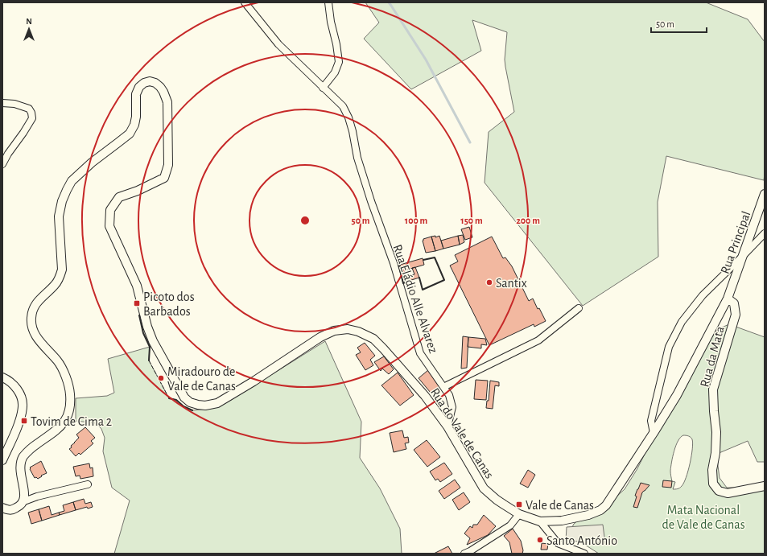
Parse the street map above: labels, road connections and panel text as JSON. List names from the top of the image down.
{
  "streets": {
    "street": [
      "Rua Principal",
      "Rua Eládio Alle Alvarez",
      "Rua da Mata",
      "Rua do Vale de Canas"
    ]
  },
  "crossings": [
    ["Rua Principal", "Rua da Mata"],
    ["Rua Principal", "Rua do Vale de Canas"],
    ["Rua Eládio Alle Alvarez", "Rua do Vale de Canas"],
    ["Rua da Mata", "Rua do Vale de Canas"]
  ],
  "parks": ["Mata Nacional de Vale de Canas"],
  "places": {
    "other": ["Santix", "Miradouro de Vale de Canas", "Santo António"],
    "transit": ["Picoto dos Barbados", "Tovim de Cima 2", "Vale de Canas"]
  },
  "scale_bar": "50 m",
  "north": "top",
  "rings": [
    "50 m",
    "100 m",
    "150 m",
    "200 m"
  ]
}
